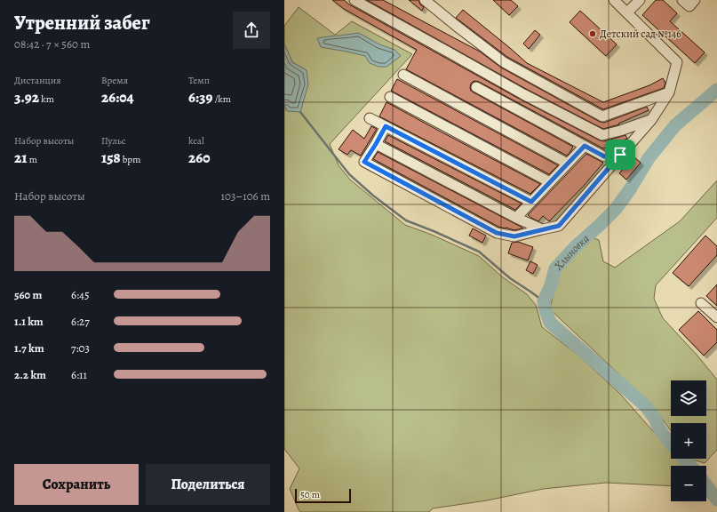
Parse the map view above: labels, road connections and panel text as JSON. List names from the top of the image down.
{
  "water": ["Хлыновка"],
  "places": ["Детский сад №146"],
  "scale_bar": "50 m",
  "page": {
    "heading": ["Утренний забег", "08:42 · 7 × 560 m"],
    "stats": [
      ["Дистанция", "3.92 km"],
      ["Время", "26:04"],
      ["Темп", "6:39 /km"],
      ["Набор высоты", "21 m"],
      ["Пульс", "158 bpm"],
      ["kcal", "260"]
    ],
    "chart": ["Набор высоты", "103–106 m"],
    "list": [
      {
        "name": "560 m",
        "note": "6:45"
      },
      {
        "name": "1.1 km",
        "note": "6:27"
      },
      {
        "name": "1.7 km",
        "note": "7:03"
      },
      {
        "name": "2.2 km",
        "note": "6:11"
      }
    ],
    "map_buttons": ["+", "−"],
    "buttons": ["Сохранить", "Поделиться"],
    "scale": "50 m"
  }
}
